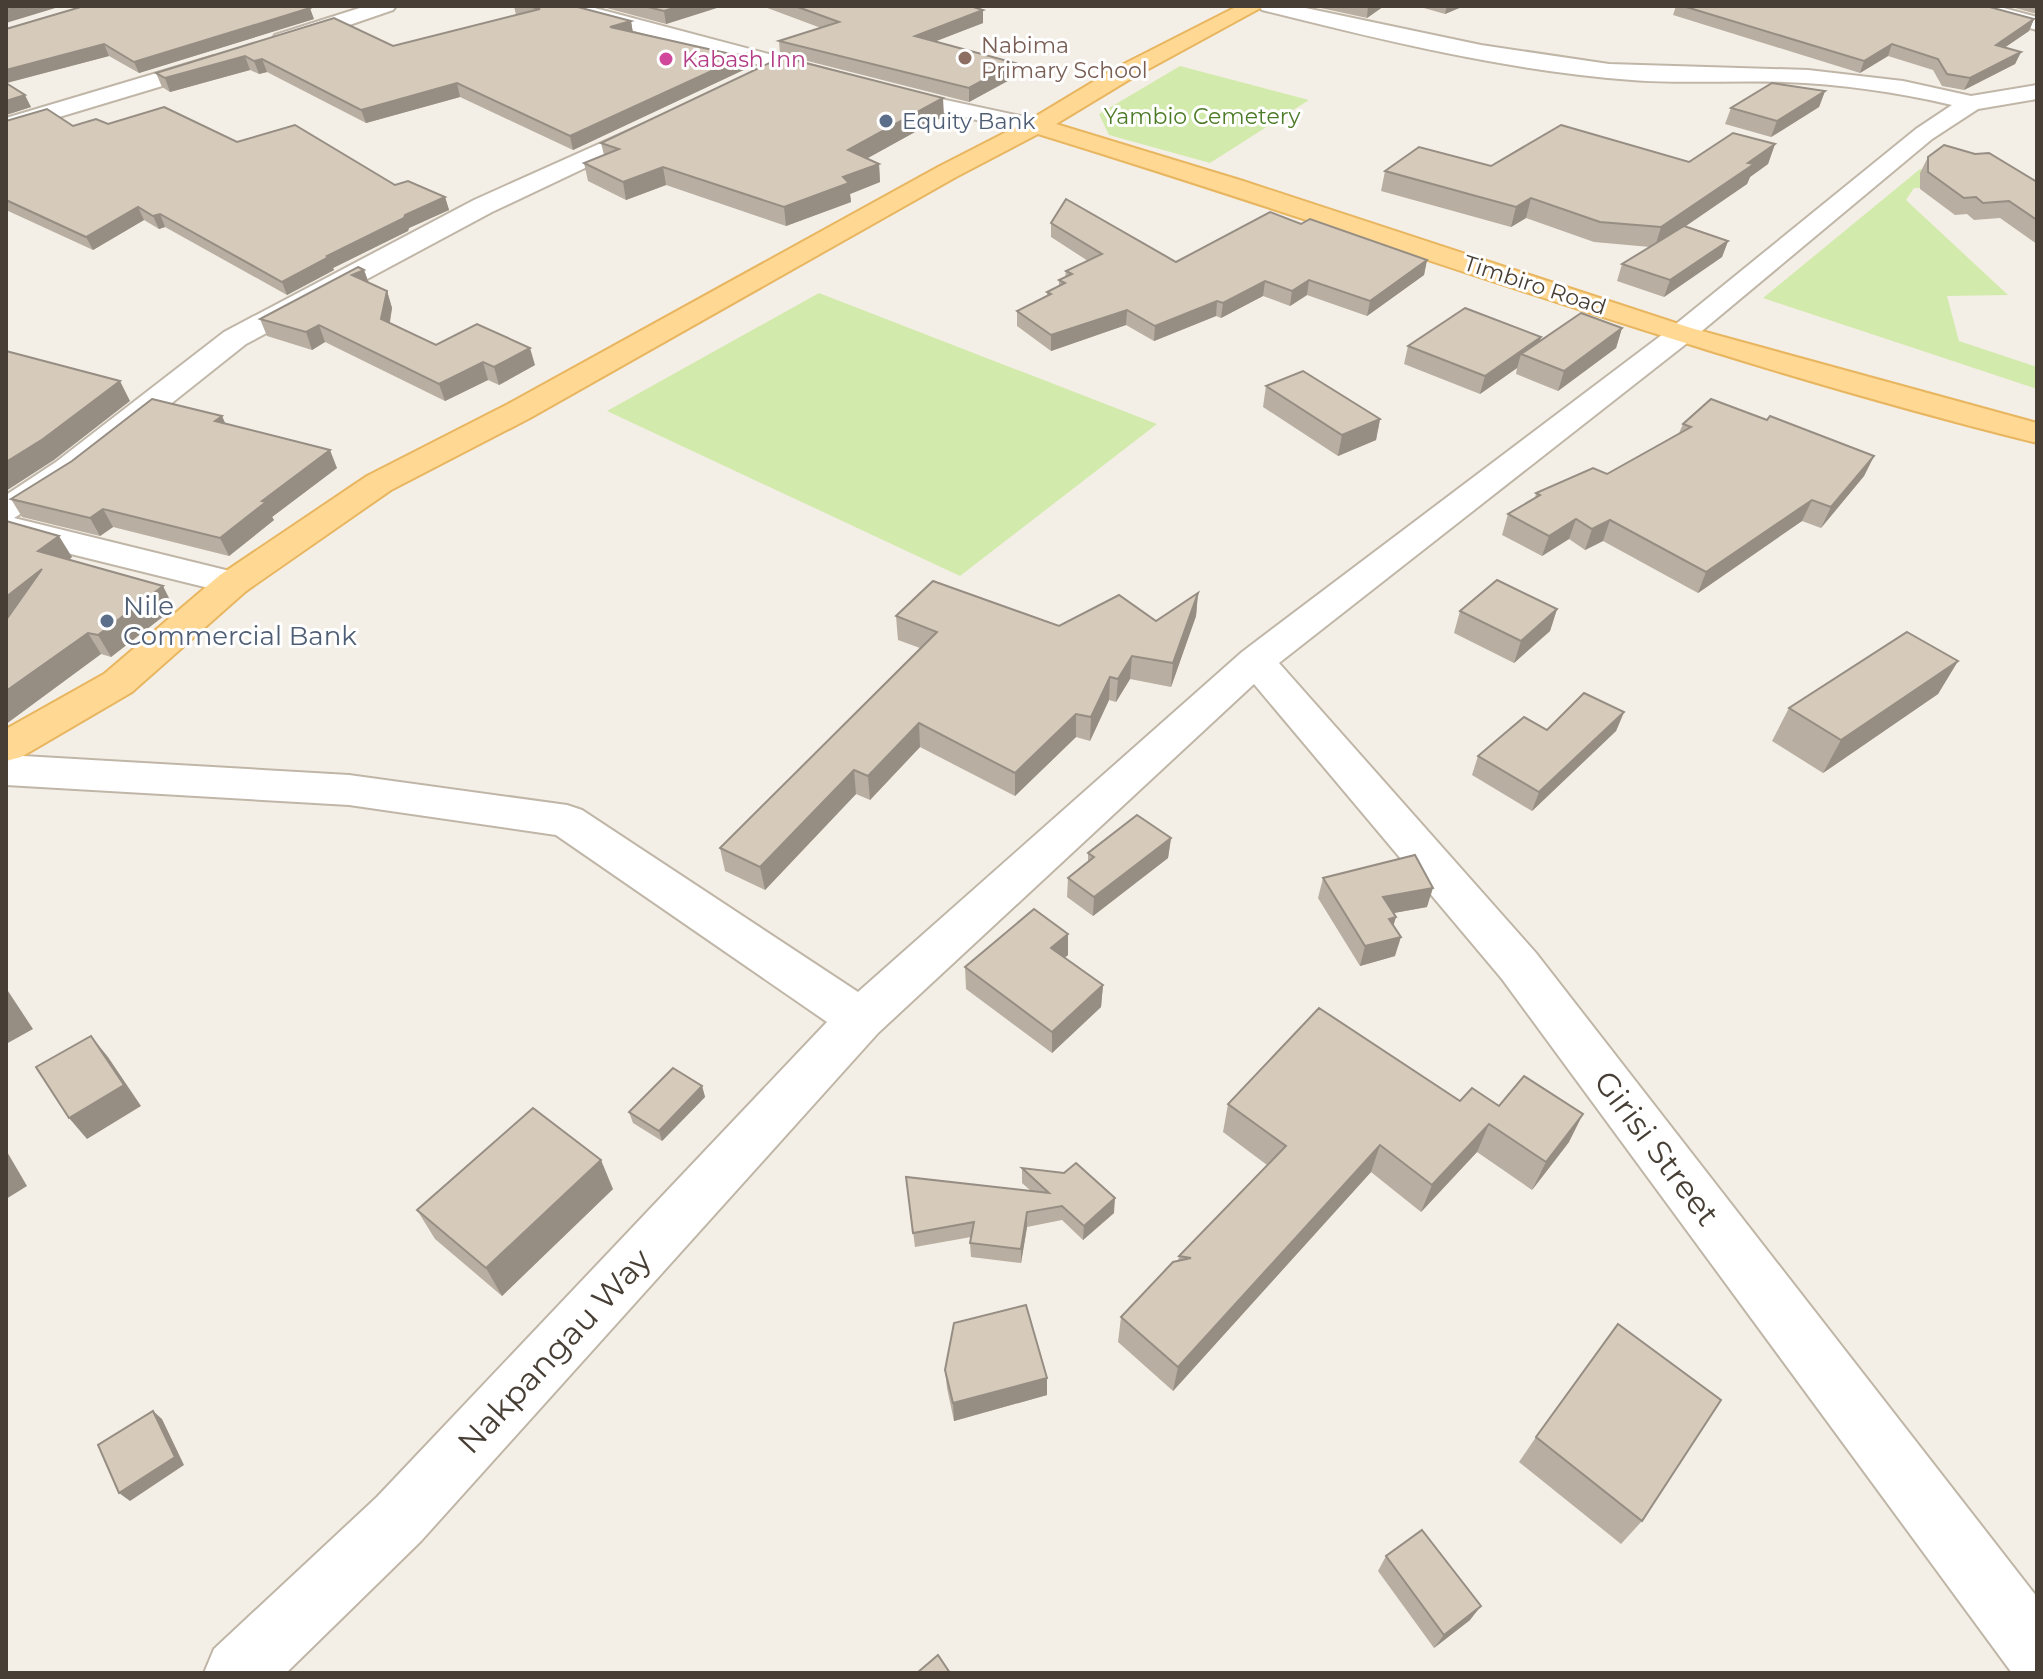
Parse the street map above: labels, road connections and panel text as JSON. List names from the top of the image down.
{
  "streets": {
    "main road": ["Timbiro Road"],
    "street": ["Girisi Street", "Nakpangau Way"]
  },
  "crossings": [
    ["Timbiro Road", "Nakpangau Way"],
    ["Girisi Street", "Nakpangau Way"]
  ],
  "parks": ["Yambio Cemetery"],
  "places": [
    "Nabima Primary School",
    "Kabash Inn",
    "Equity Bank",
    "Nile Commercial Bank"
  ]
}
